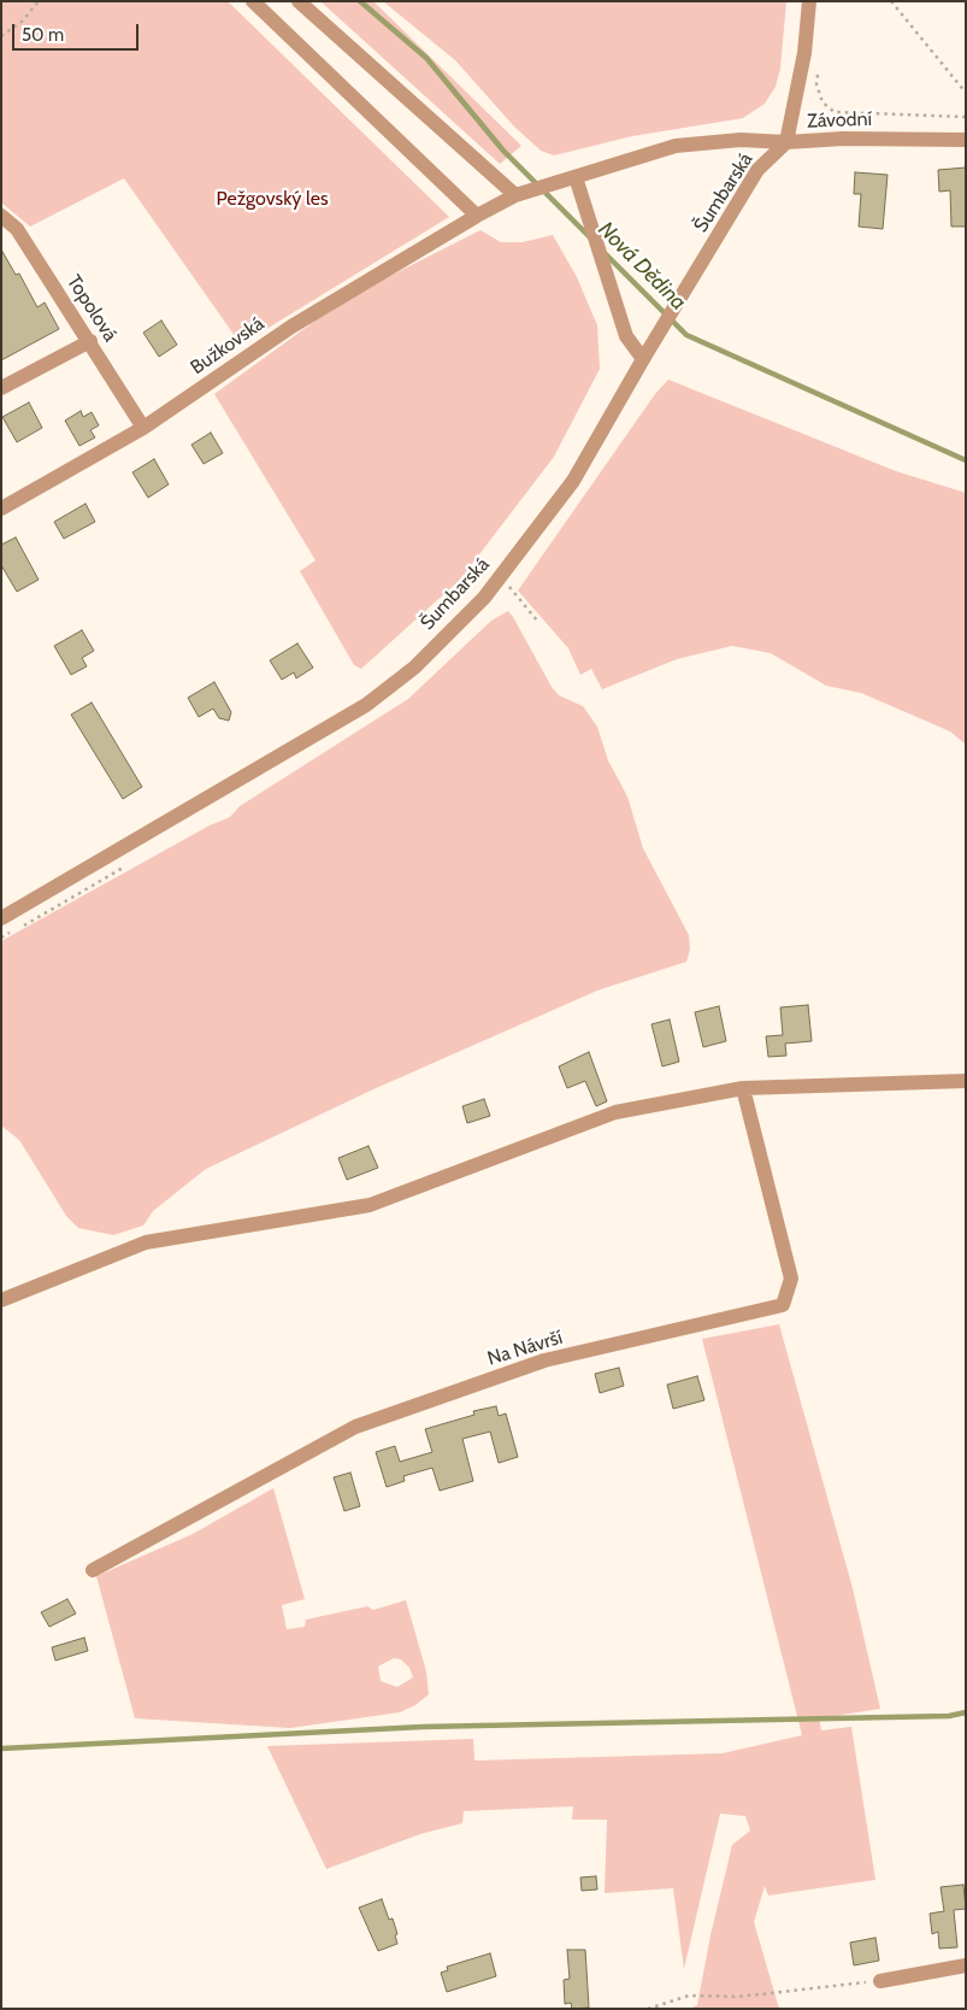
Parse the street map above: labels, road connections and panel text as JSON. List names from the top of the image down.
{
  "streets": {
    "street": [
      "Závodní",
      "Šumbarská",
      "Topolová",
      "Bužkovská",
      "Na Návrší"
    ]
  },
  "crossings": [
    ["Závodní", "Šumbarská"],
    ["Závodní", "Bužkovská"],
    ["Šumbarská", "Bužkovská"],
    ["Topolová", "Bužkovská"]
  ],
  "water": ["Nová Dědina"],
  "parks": ["Pežgovský les"],
  "scale_bar": "50 m"
}
